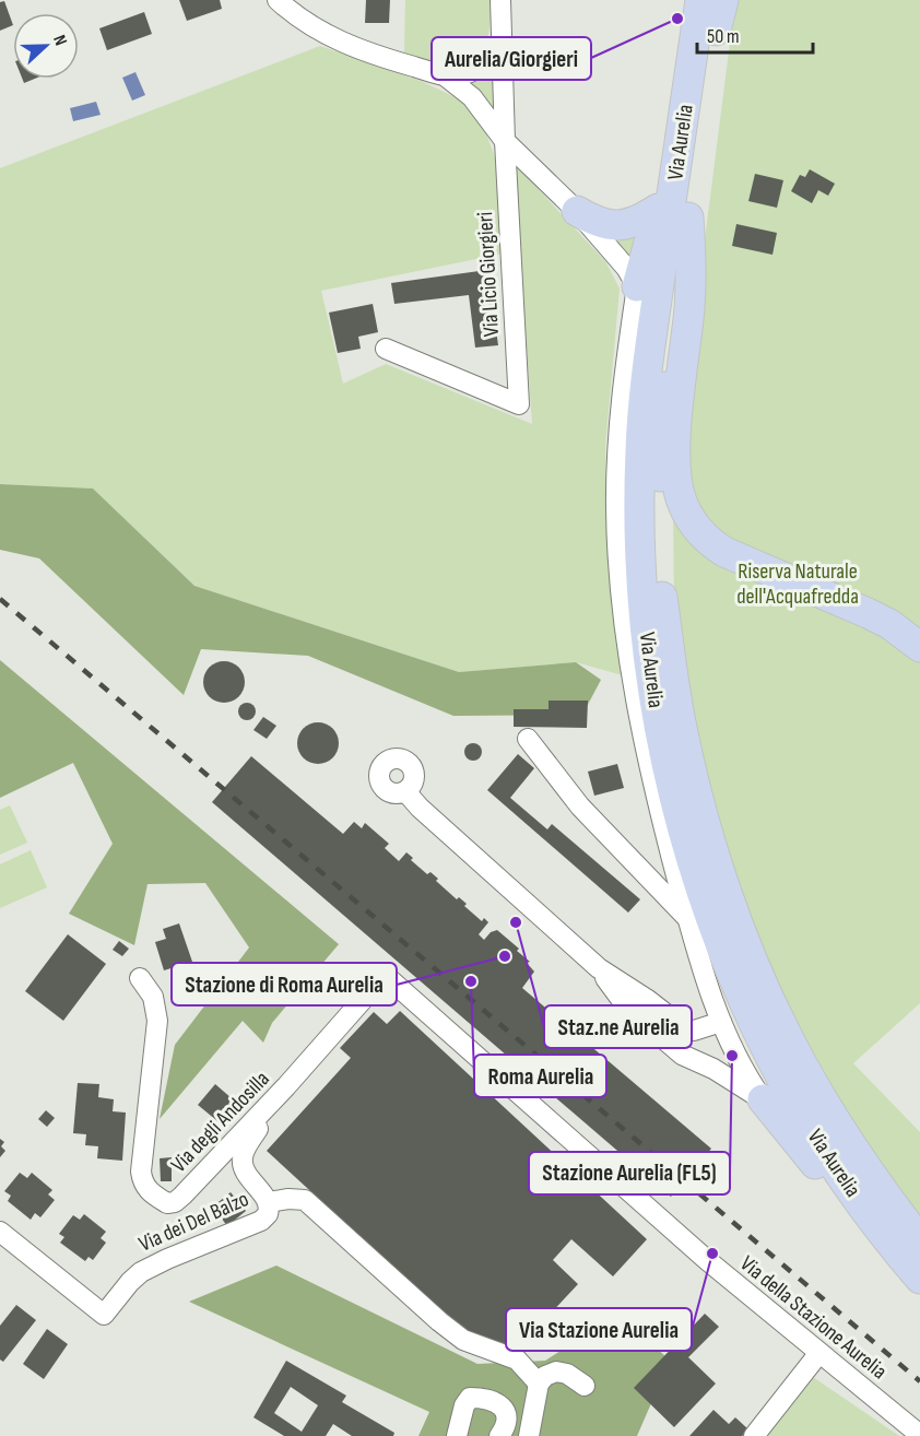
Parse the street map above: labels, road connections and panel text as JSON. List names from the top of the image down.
{
  "streets": {
    "highway": ["Via Aurelia"],
    "street": [
      "Via Licio Giorgieri",
      "Via degli Andosilla",
      "Via dei Del Balzo",
      "Via della Stazione Aurelia"
    ]
  },
  "crossings": [
    ["Via degli Andosilla", "Via dei Del Balzo"],
    ["Via degli Andosilla", "Via della Stazione Aurelia"]
  ],
  "parks": ["Riserva Naturale dell'Acquafredda"],
  "places": [
    "Aurelia/Giorgieri",
    "Staz.ne Aurelia",
    "Stazione di Roma Aurelia",
    "Roma Aurelia",
    "Stazione Aurelia (FL5)",
    "Via Stazione Aurelia"
  ],
  "scale_bar": "50 m",
  "north": "right"
}
